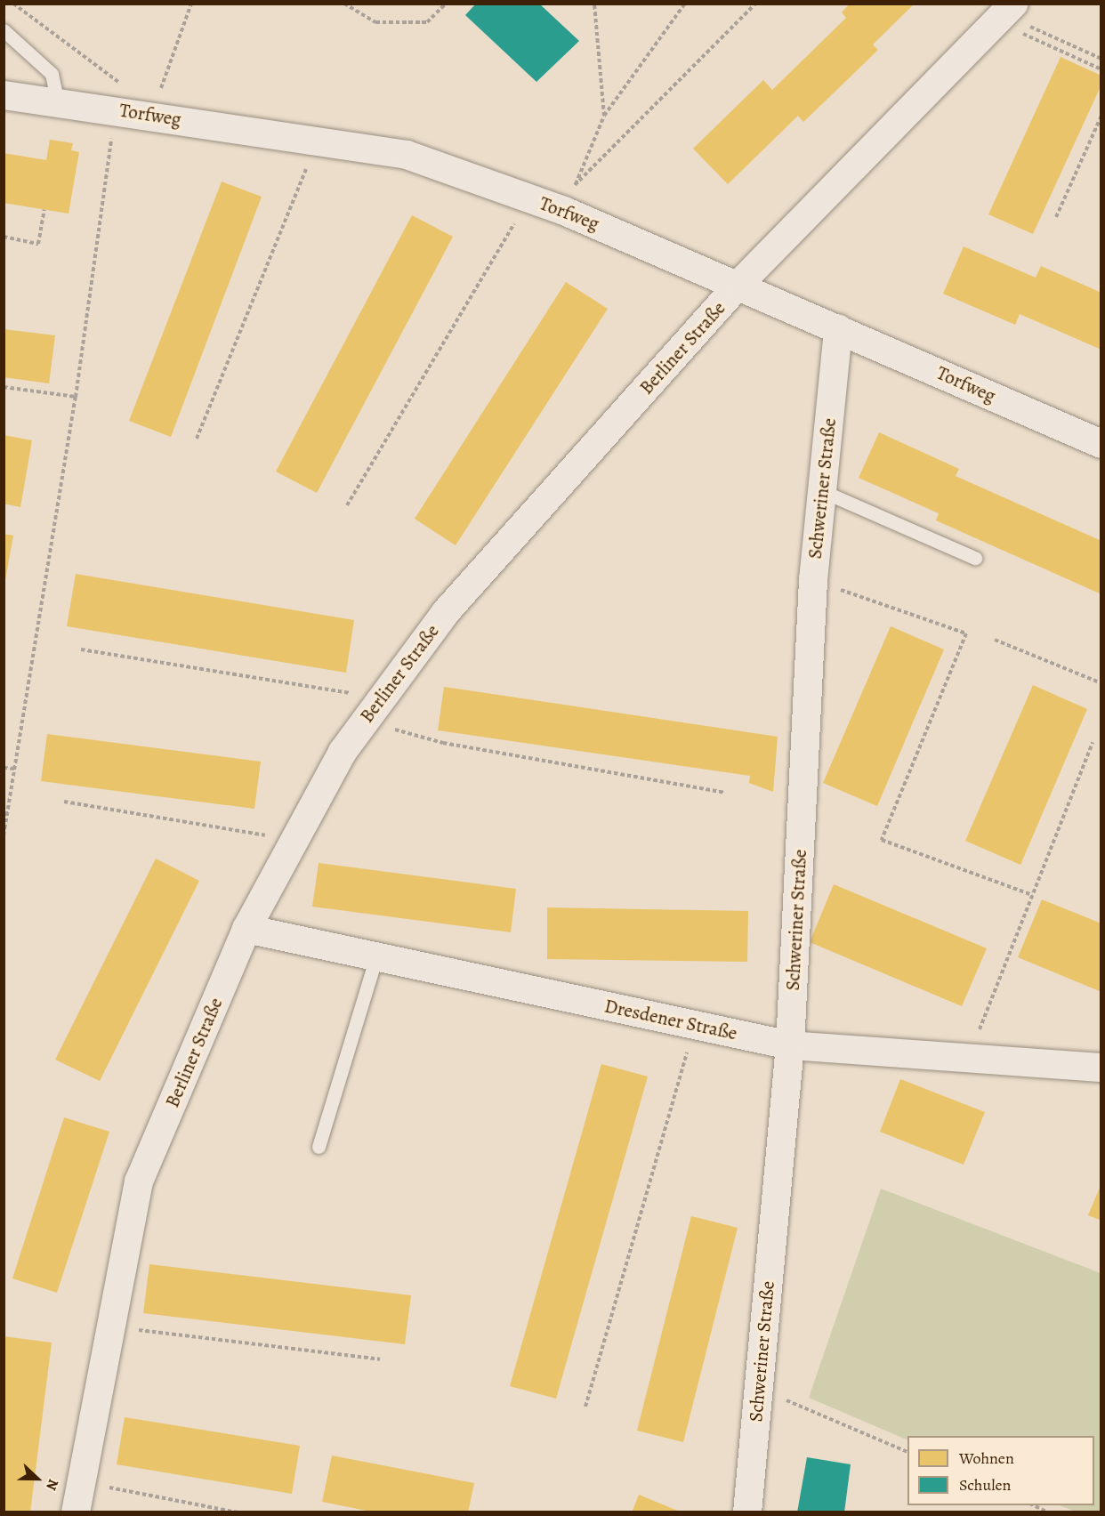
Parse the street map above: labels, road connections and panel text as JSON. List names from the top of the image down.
{
  "streets": {
    "street": [
      "Torfweg",
      "Berliner Straße",
      "Schweriner Straße",
      "Dresdener Straße"
    ]
  },
  "crossings": [
    ["Torfweg", "Berliner Straße"],
    ["Torfweg", "Schweriner Straße"],
    ["Berliner Straße", "Dresdener Straße"],
    ["Schweriner Straße", "Dresdener Straße"]
  ],
  "legend": ["Wohnen", "Schulen"],
  "north": "right"
}
